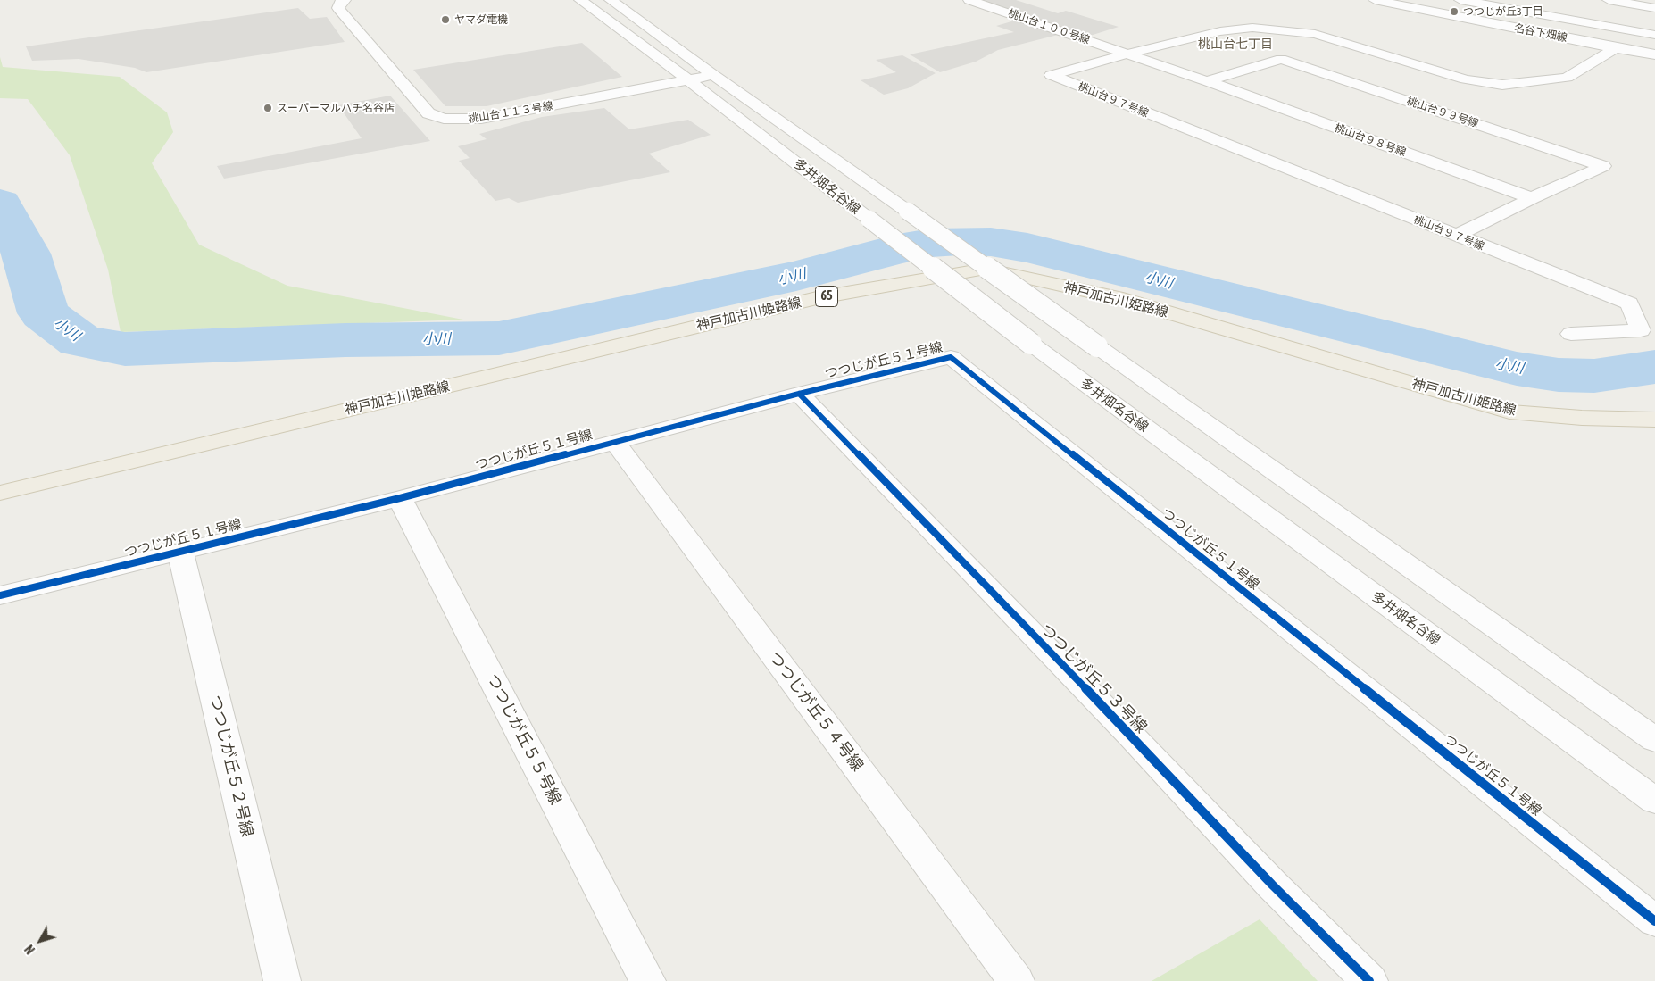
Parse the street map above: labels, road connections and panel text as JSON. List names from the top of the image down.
{
  "streets": {
    "main road": ["65", "神戸加古川姫路線"],
    "street": [
      "桃山台１００号線",
      "名谷下畑線",
      "桃山台９７号線",
      "桃山台１１３号線",
      "桃山台９９号線",
      "桃山台９８号線",
      "多井畑名谷線",
      "つつじが丘５１号線",
      "つつじが丘５３号線",
      "つつじが丘５４号線",
      "つつじが丘５５号線",
      "つつじが丘５２号線"
    ]
  },
  "crossings": [
    ["桃山台１００号線", "桃山台９７号線"],
    ["桃山台１００号線", "桃山台９８号線"],
    ["名谷下畑線", "桃山台９７号線"],
    ["桃山台９７号線", "桃山台９８号線"],
    ["桃山台１１３号線", "多井畑名谷線"],
    ["桃山台９９号線", "桃山台９８号線"],
    ["つつじが丘５１号線", "つつじが丘５３号線"],
    ["つつじが丘５１号線", "つつじが丘５４号線"],
    ["つつじが丘５１号線", "つつじが丘５５号線"],
    ["つつじが丘５１号線", "つつじが丘５２号線"]
  ],
  "districts": ["桃山台七丁目"],
  "water": ["小川"],
  "places": ["つつじが丘3丁目", "ヤマダ電機", "スーパーマルハチ名谷店"],
  "north": "bottom left"
}
